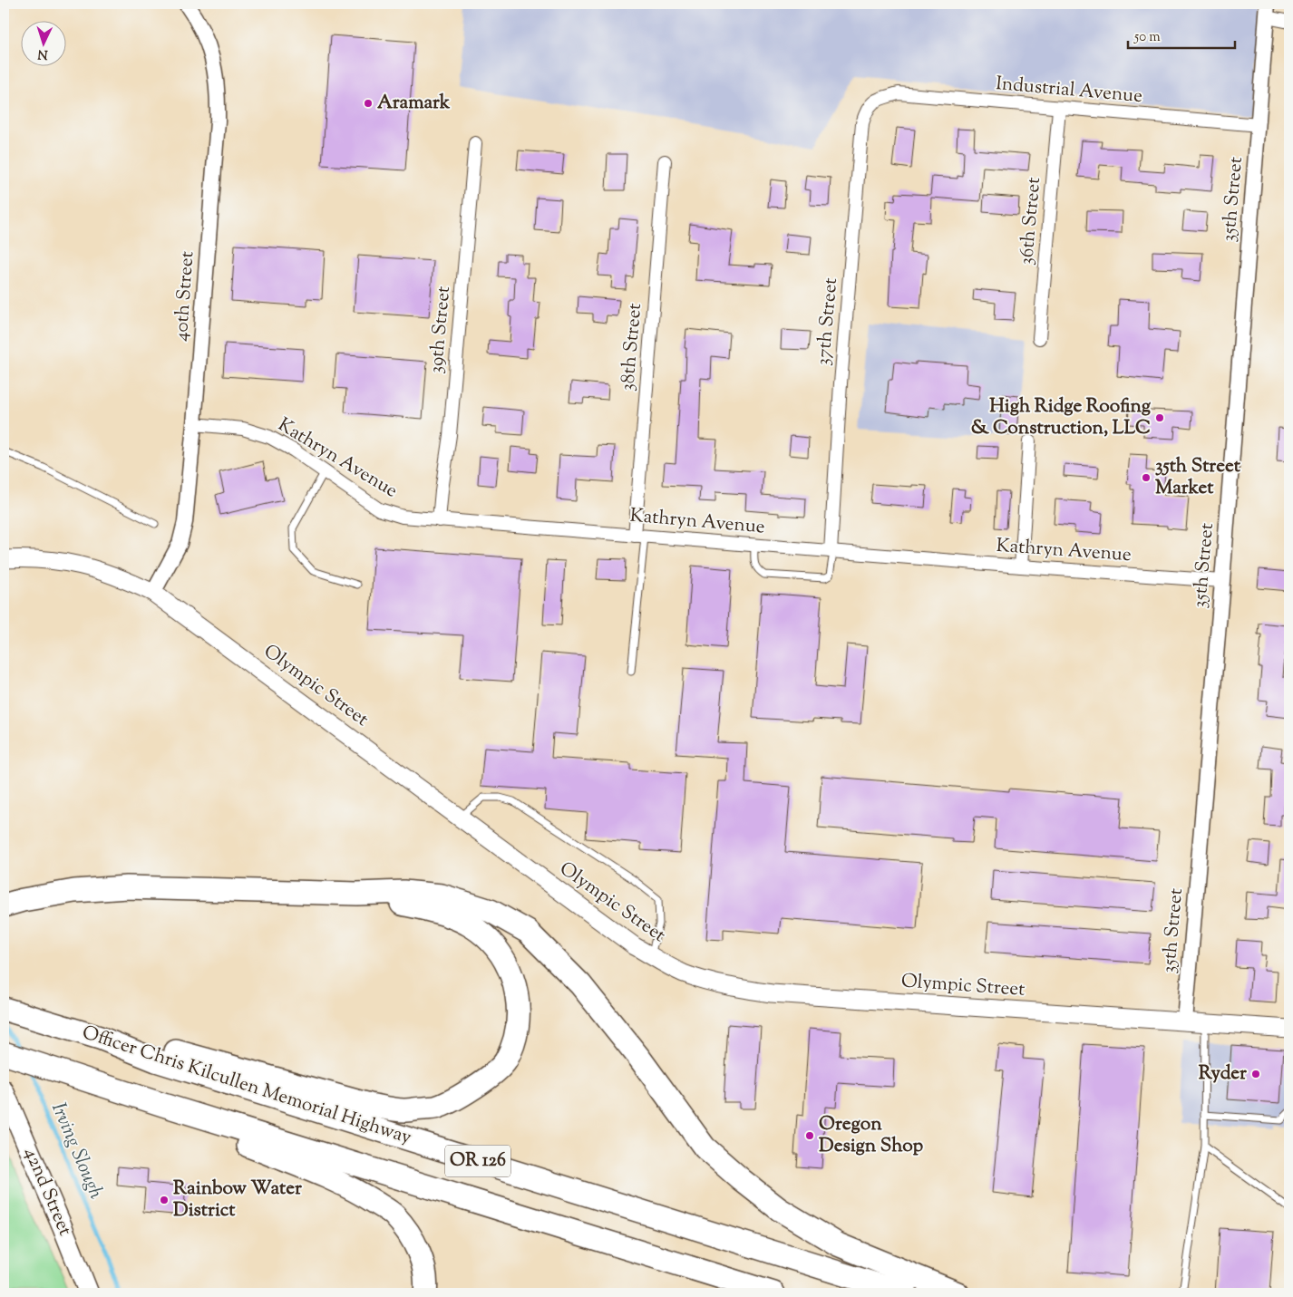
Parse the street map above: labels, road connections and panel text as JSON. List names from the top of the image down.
{
  "streets": {
    "highway": ["Officer Chris Kilcullen Memorial Highway", "OR 126"],
    "main road": ["Olympic Street", "42nd Street"],
    "street": [
      "Industrial Avenue",
      "35th Street",
      "36th Street",
      "40th Street",
      "37th Street",
      "39th Street",
      "38th Street",
      "Kathryn Avenue"
    ]
  },
  "crossings": [
    ["Industrial Avenue", "35th Street"],
    ["Industrial Avenue", "36th Street"],
    ["Industrial Avenue", "37th Street"],
    ["35th Street", "Kathryn Avenue"],
    ["35th Street", "Olympic Street"],
    ["40th Street", "Kathryn Avenue"],
    ["40th Street", "Olympic Street"],
    ["37th Street", "Kathryn Avenue"],
    ["39th Street", "Kathryn Avenue"],
    ["38th Street", "Kathryn Avenue"]
  ],
  "water": ["Irving Slough"],
  "places": [
    "Aramark",
    "High Ridge Roofing & Construction, LLC",
    "35th Street Market",
    "Ryder",
    "Oregon Design Shop",
    "Rainbow Water District"
  ],
  "scale_bar": "50 m",
  "north": "bottom"
}
